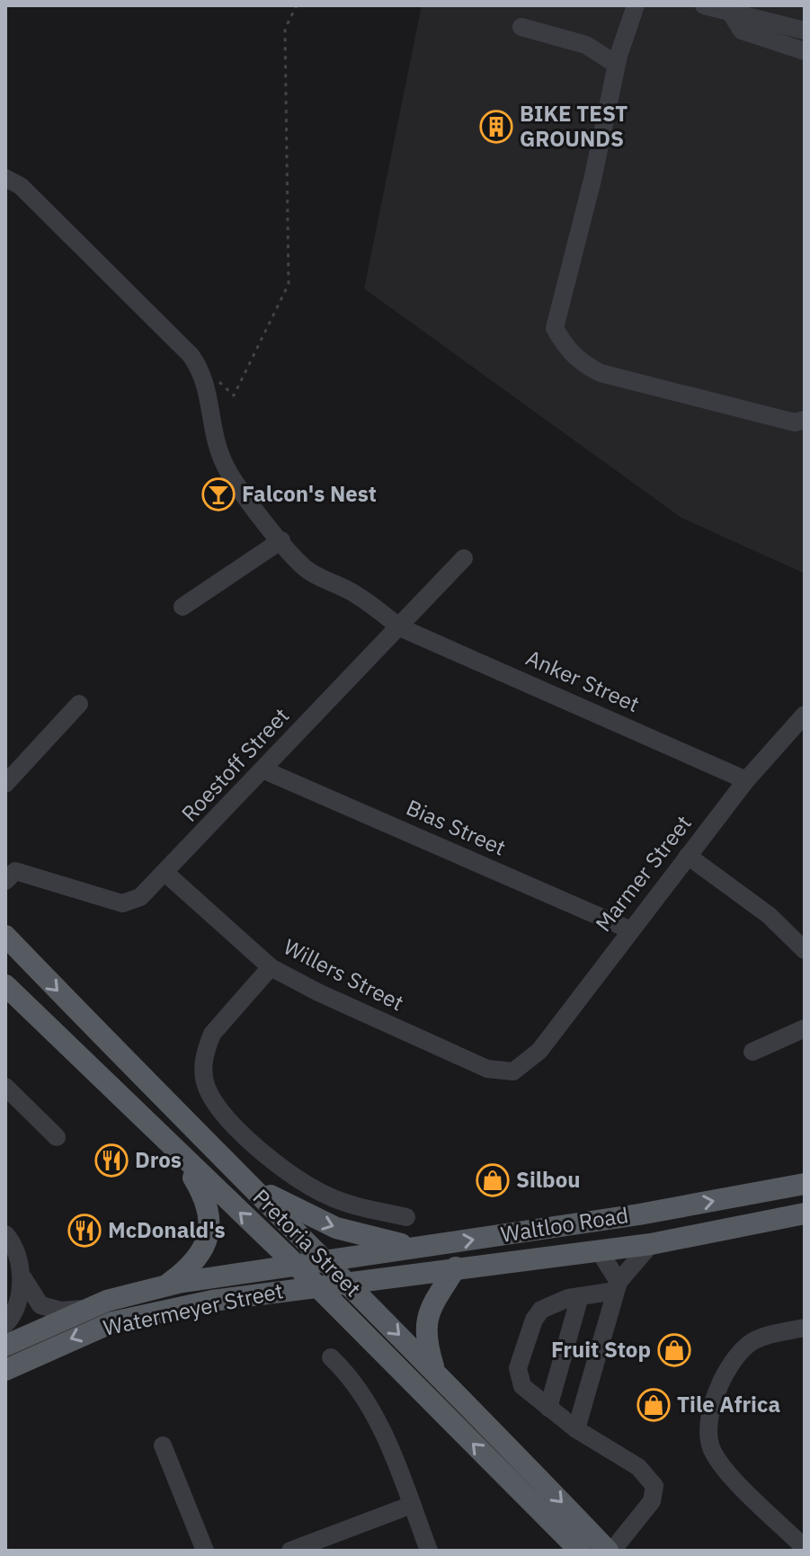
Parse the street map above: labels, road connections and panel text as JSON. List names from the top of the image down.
{
  "streets": {
    "main road": ["Waltloo Road", "Pretoria Street", "Watermeyer Street"],
    "street": [
      "Anker Street",
      "Roestoff Street",
      "Bias Street",
      "Marmer Street",
      "Willers Street"
    ]
  },
  "crossings": [
    ["Anker Street", "Roestoff Street"],
    ["Anker Street", "Marmer Street"],
    ["Roestoff Street", "Bias Street"],
    ["Roestoff Street", "Willers Street"],
    ["Bias Street", "Marmer Street"],
    ["Marmer Street", "Willers Street"],
    ["Waltloo Road", "Pretoria Street"],
    ["Waltloo Road", "Watermeyer Street"],
    ["Pretoria Street", "Watermeyer Street"]
  ],
  "places": {
    "building": ["BIKE TEST GROUNDS"],
    "bar": ["Falcon's Nest"],
    "restaurant": ["Dros", "McDonald's"],
    "shop": ["Silbou", "Fruit Stop", "Tile Africa"]
  }
}
